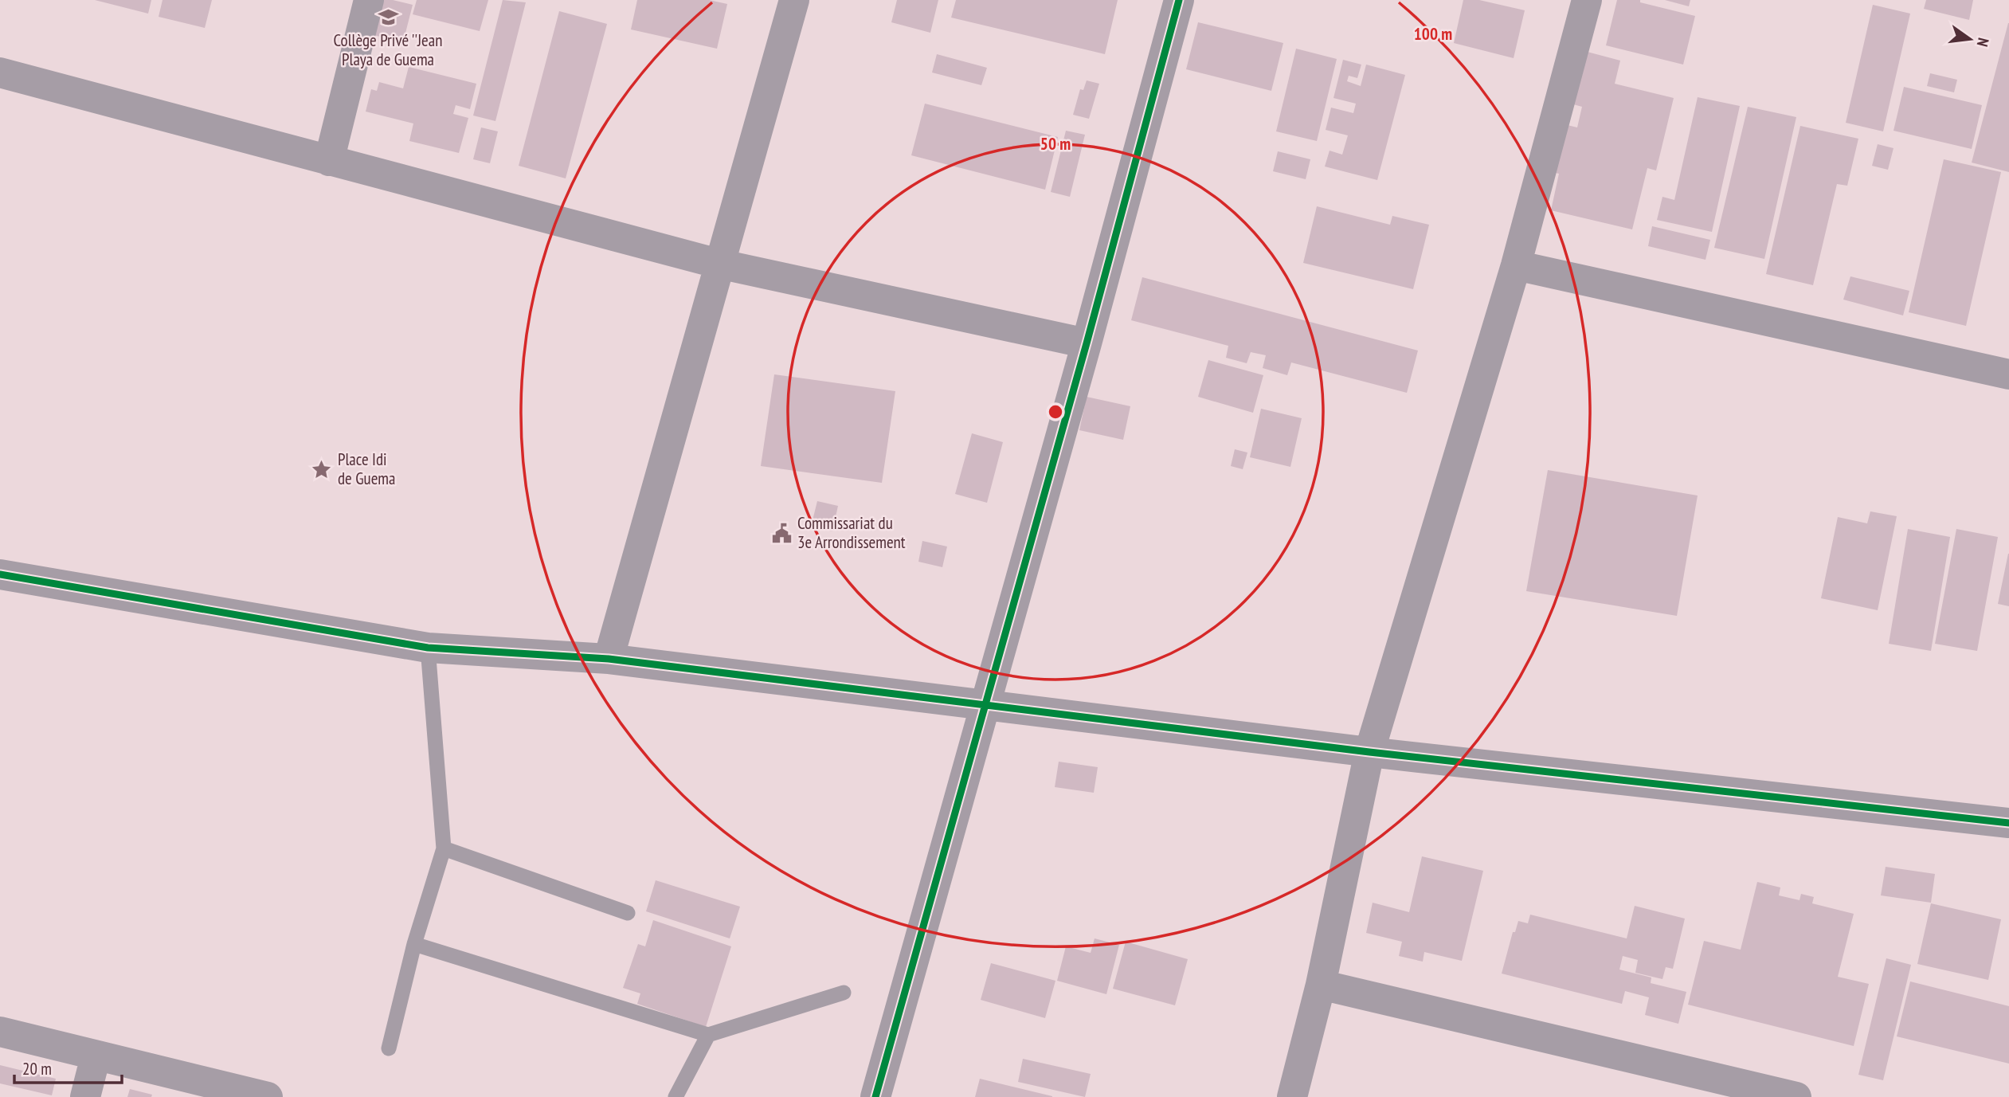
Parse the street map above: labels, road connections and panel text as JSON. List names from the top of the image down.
{
  "places": {
    "school or university": ["Collège Privé ''Jean Playa de Guema"],
    "place": ["Place Idi de Guema"],
    "public building": ["Commissariat du 3e Arrondissement"]
  },
  "scale_bar": "20 m",
  "north": "right",
  "rings": ["100 m", "50 m"]
}
